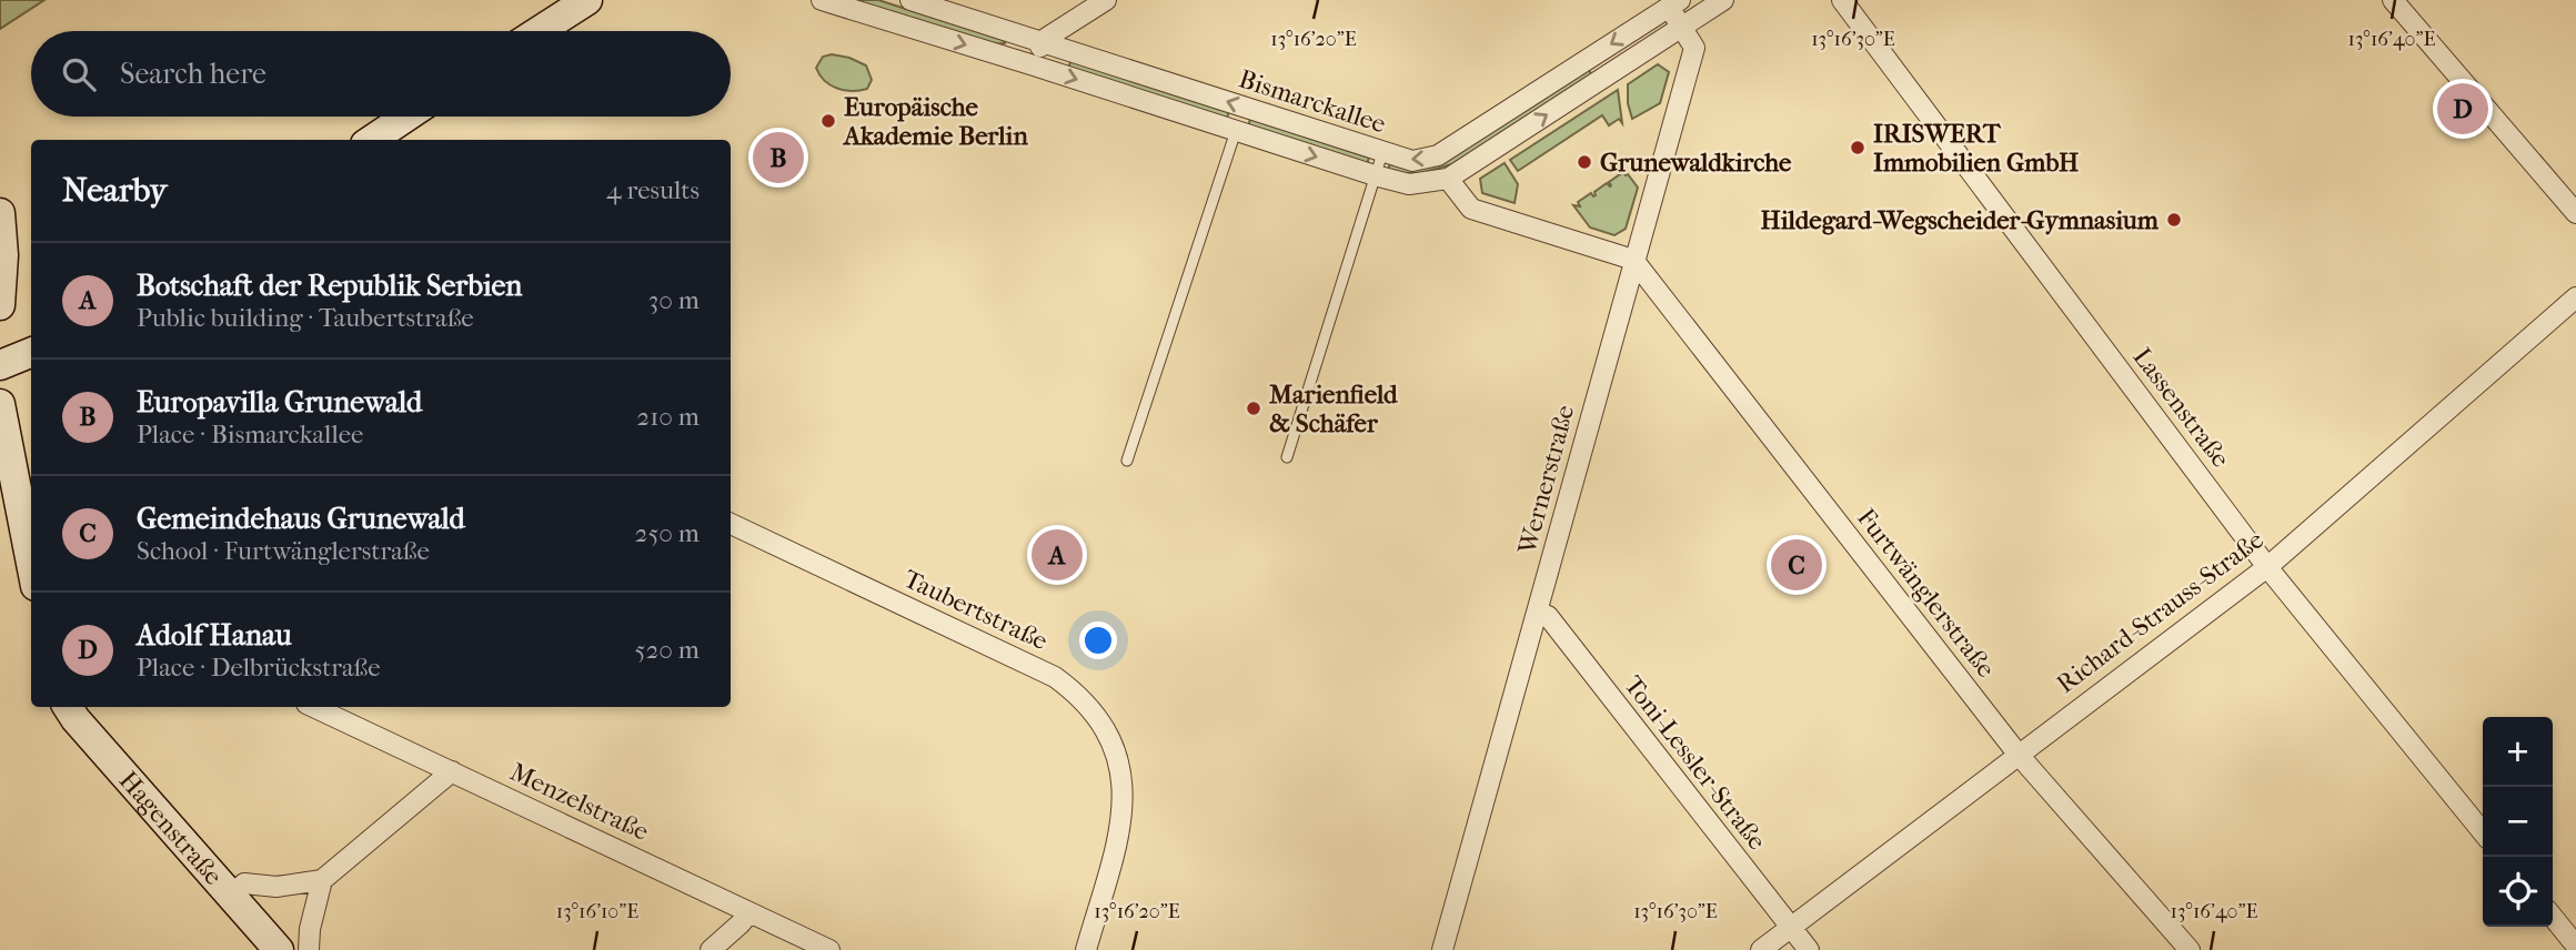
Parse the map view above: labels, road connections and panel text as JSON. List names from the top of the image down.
{
  "streets": {
    "main road": ["Hagenstraße"],
    "street": [
      "Bismarckallee",
      "Lassenstraße",
      "Wernerstraße",
      "Furtwänglerstraße",
      "Taubertstraße",
      "Richard-Strauss-Straße",
      "Toni-Lessler-Straße",
      "Menzelstraße"
    ]
  },
  "crossings": [
    ["Bismarckallee", "Wernerstraße"],
    ["Lassenstraße", "Richard-Strauss-Straße"],
    ["Wernerstraße", "Furtwänglerstraße"],
    ["Wernerstraße", "Toni-Lessler-Straße"],
    ["Furtwänglerstraße", "Richard-Strauss-Straße"],
    ["Richard-Strauss-Straße", "Toni-Lessler-Straße"]
  ],
  "places": [
    "Europäische Akademie Berlin",
    "IRISWERT Immobilien GmbH",
    "Grunewaldkirche",
    "Hildegard-Wegscheider-Gymnasium",
    "Marienfield & Schäfer"
  ],
  "page": {
    "search": "Search here",
    "pins": [
      "D",
      "B",
      "A",
      "C"
    ],
    "heading": ["Nearby", "4 results"],
    "list": [
      {
        "mark": "A",
        "name": "Botschaft der Republik Serbien",
        "note": "Public building · Taubertstraße",
        "value": "30 m"
      },
      {
        "mark": "B",
        "name": "Europavilla Grunewald",
        "note": "Place · Bismarckallee",
        "value": "210 m"
      },
      {
        "mark": "C",
        "name": "Gemeindehaus Grunewald",
        "note": "School · Furtwänglerstraße",
        "value": "250 m"
      },
      {
        "mark": "D",
        "name": "Adolf Hanau",
        "note": "Place · Delbrückstraße",
        "value": "520 m"
      }
    ],
    "map_buttons": ["+", "−"]
  },
  "coordinates": [
    "13°16'20\"E",
    "13°16'30\"E",
    "13°16'40\"E",
    "13°16'10\"E"
  ]
}
